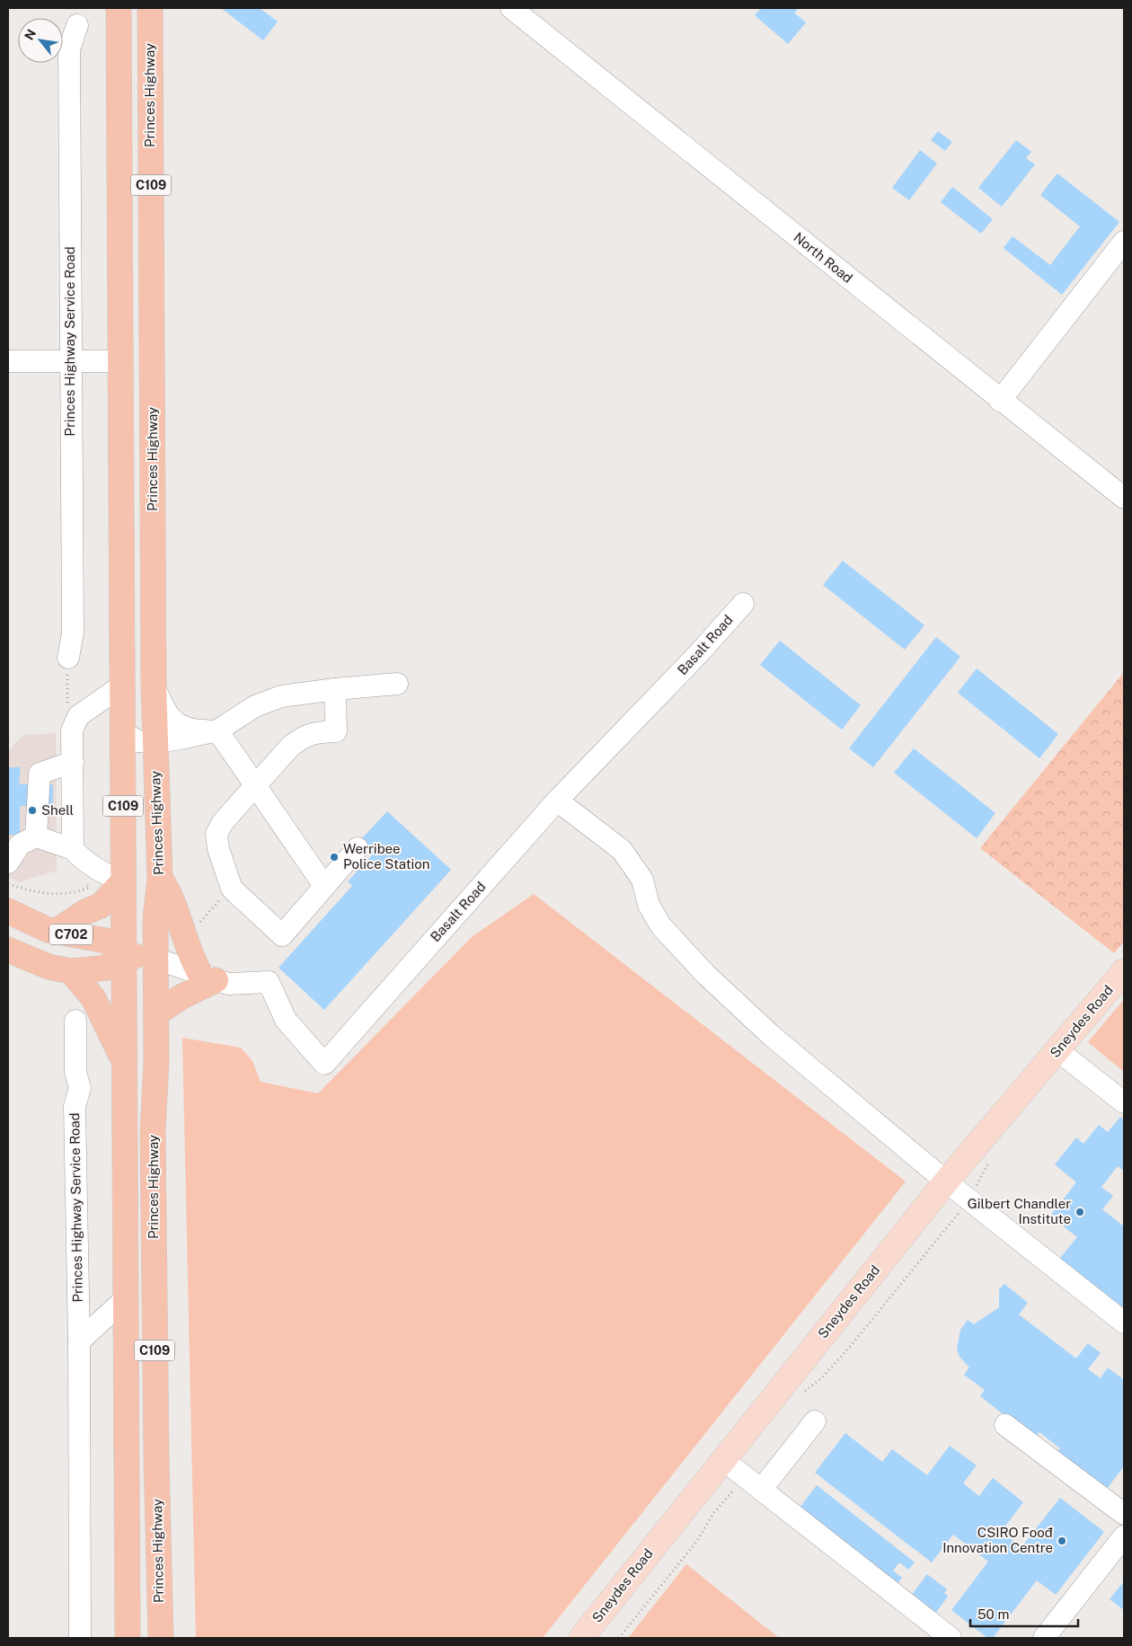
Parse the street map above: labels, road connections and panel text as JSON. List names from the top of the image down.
{
  "streets": {
    "highway": ["Princes Highway", "C109", "C702"],
    "main road": ["Sneydes Road"],
    "street": ["North Road", "Princes Highway Service Road", "Basalt Road"]
  },
  "crossings": [
    ["Princes Highway", "Basalt Road"],
    ["Princes Highway", "C702"],
    ["C109", "C702"],
    ["Basalt Road", "C702"]
  ],
  "places": [
    "Shell",
    "Werribee Police Station",
    "Gilbert Chandler Institute",
    "CSIRO Foođ Innovation Centre"
  ],
  "scale_bar": "50 m",
  "north": "top left"
}
